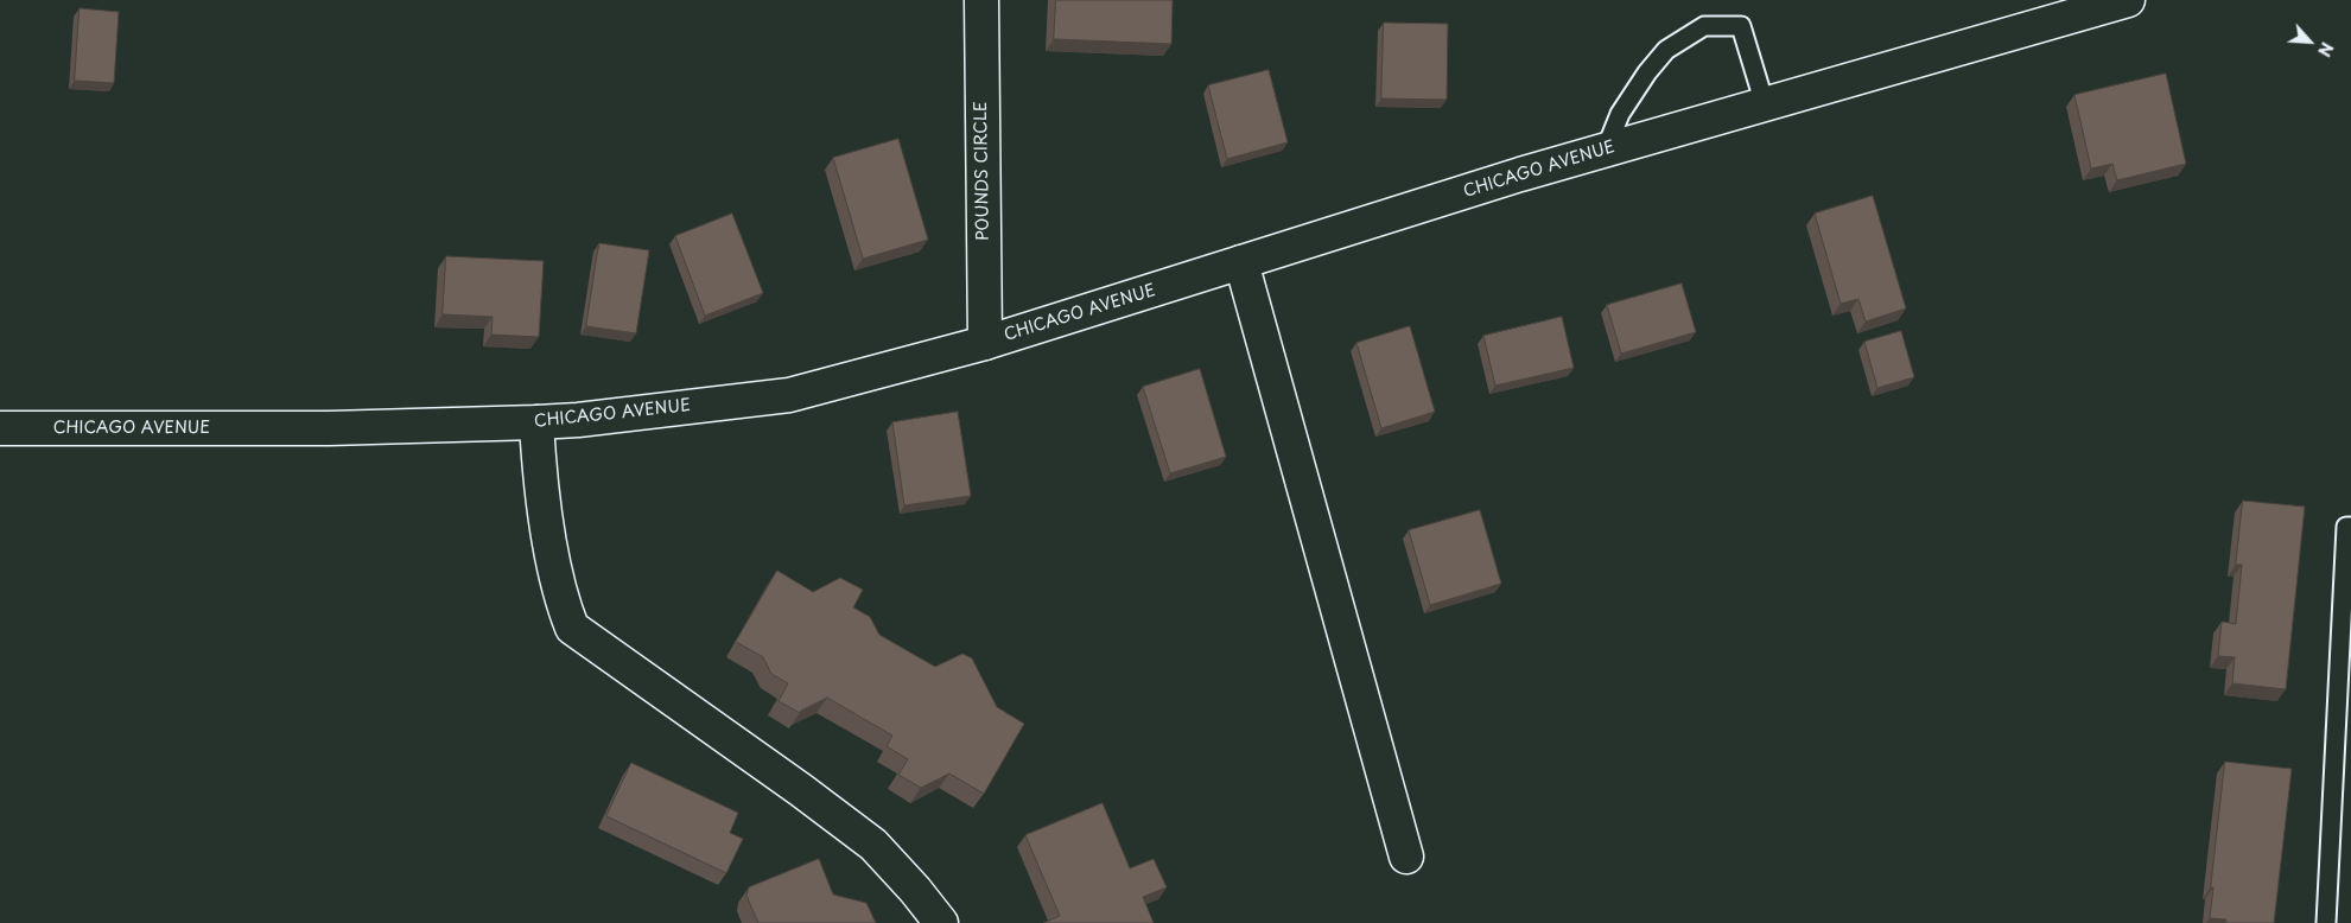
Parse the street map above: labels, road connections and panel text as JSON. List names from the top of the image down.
{
  "streets": {
    "street": ["CHICAGO AVENUE", "POUNDS CIRCLE"]
  },
  "crossings": [
    ["CHICAGO AVENUE", "POUNDS CIRCLE"]
  ],
  "north": "bottom right"
}
